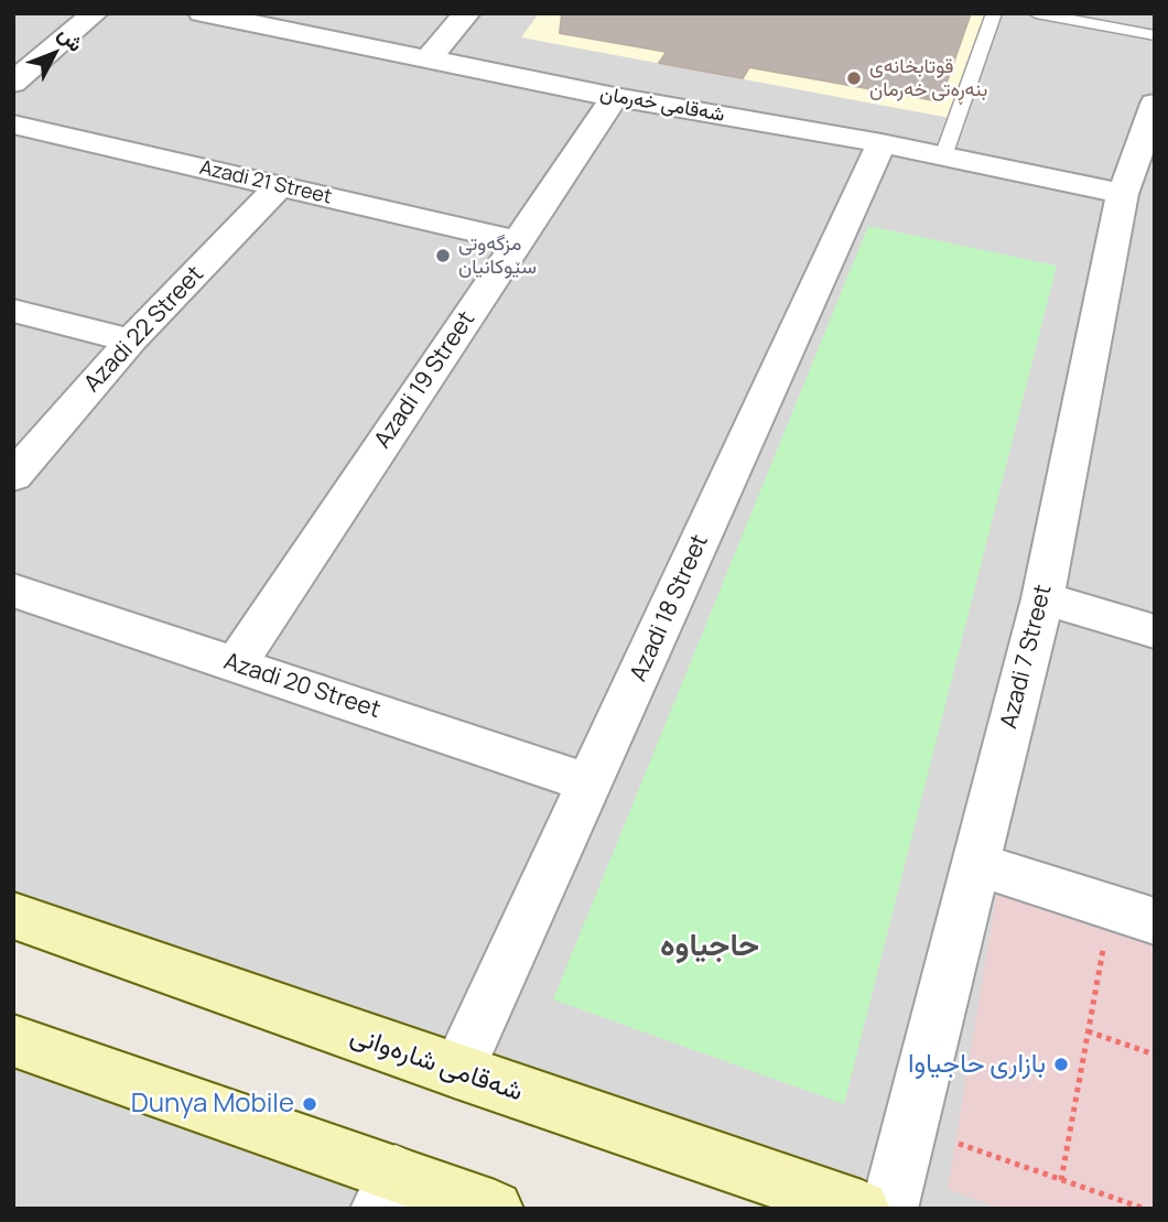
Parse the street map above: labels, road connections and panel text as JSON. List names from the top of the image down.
{
  "streets": {
    "main road": ["شەقامی شارەوانی"],
    "street": [
      "شەقامی خەرمان",
      "Azadi 21 Street",
      "Azadi 22 Street",
      "Azadi 19 Street",
      "Azadi 18 Street",
      "Azadi 7 Street",
      "Azadi 20 Street"
    ]
  },
  "crossings": [
    ["شەقامی خەرمان", "Azadi 19 Street"],
    ["شەقامی خەرمان", "Azadi 18 Street"],
    ["شەقامی خەرمان", "Azadi 7 Street"],
    ["Azadi 21 Street", "Azadi 22 Street"],
    ["Azadi 21 Street", "Azadi 19 Street"],
    ["Azadi 19 Street", "Azadi 20 Street"],
    ["Azadi 18 Street", "Azadi 20 Street"],
    ["Azadi 18 Street", "شەقامی شارەوانی"]
  ],
  "districts": ["حاجیاوە"],
  "places": [
    "قوتابخانەی بنەڕەتی خەرمان",
    "مزگەوتی سێوکانیان",
    "بازاری حاجیاوا",
    "Dunya Mobile"
  ],
  "north": "top right"
}
